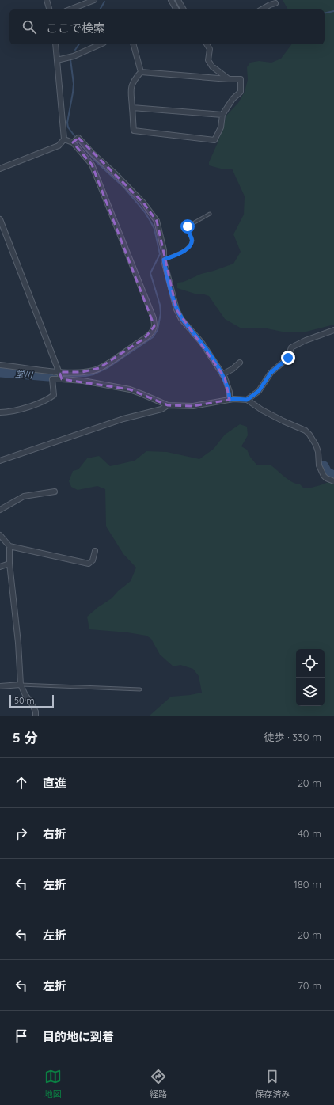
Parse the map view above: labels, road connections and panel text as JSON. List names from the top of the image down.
{
  "water": ["堂川"],
  "scale_bar": "50 m",
  "page": {
    "search": "ここで検索",
    "scale": "50 m",
    "heading": ["5 分", "徒歩 · 330 m"],
    "list": [
      ["直進", "20 m"],
      ["右折", "40 m"],
      ["左折", "180 m"],
      ["左折", "20 m"],
      ["左折", "70 m"],
      "目的地に到着"
    ],
    "nav": ["地図", "経路", "保存済み"]
  }
}
